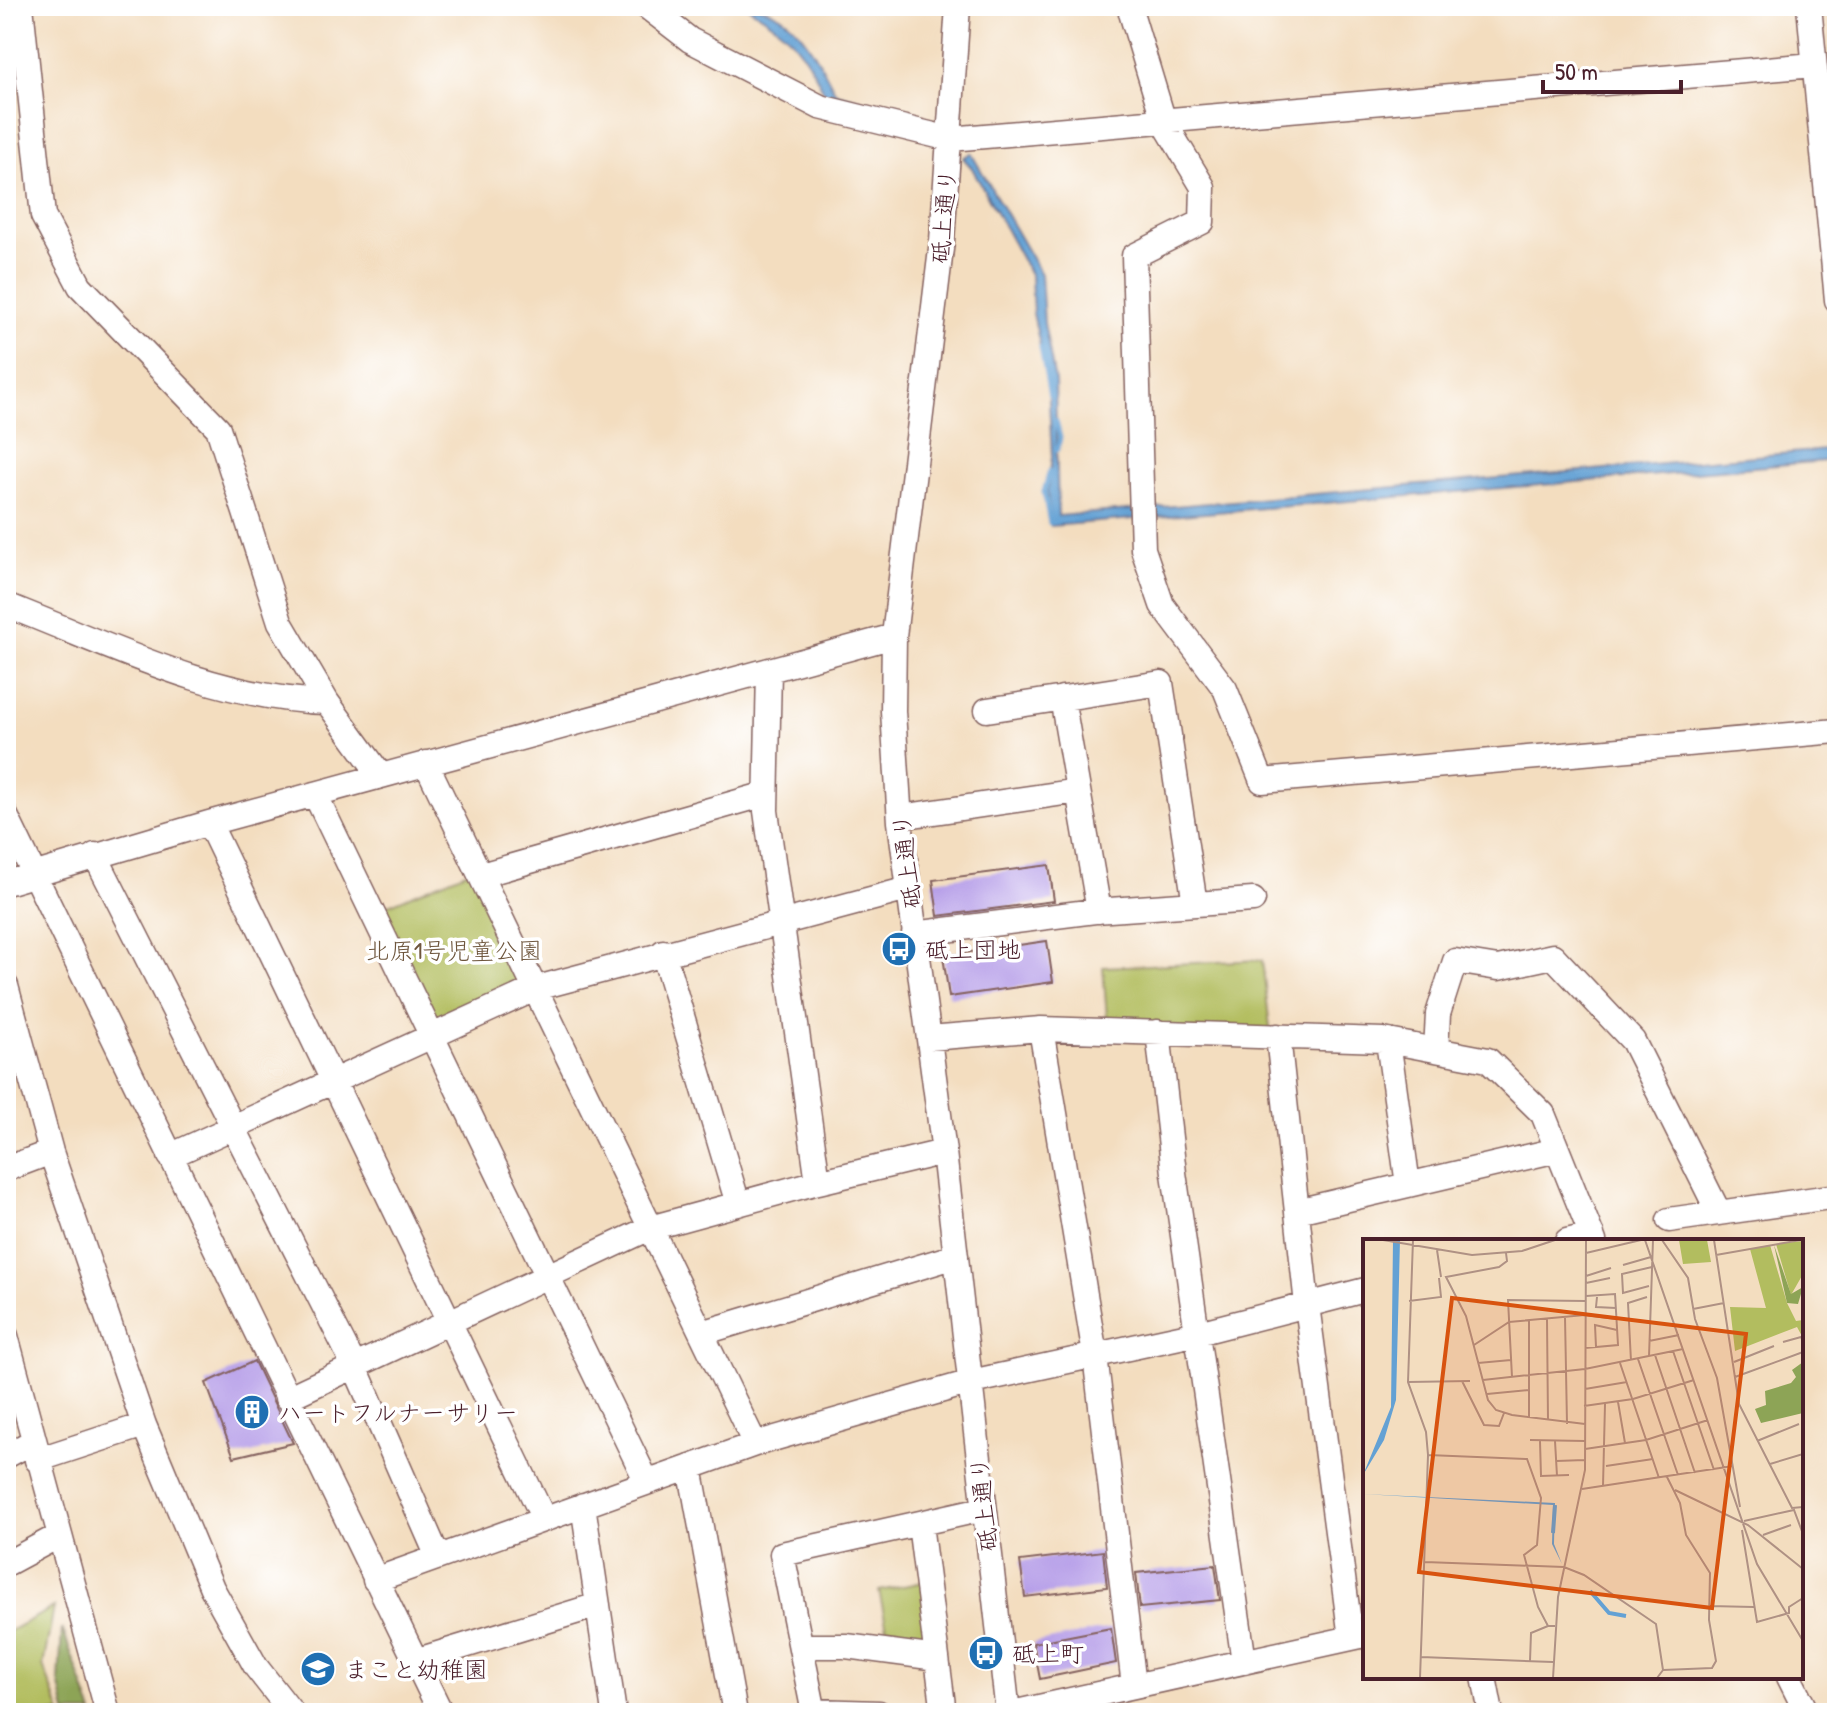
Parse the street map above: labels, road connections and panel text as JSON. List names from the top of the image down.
{
  "streets": {
    "street": ["砥上通り"]
  },
  "parks": ["北原1号児童公園"],
  "places": {
    "bus stop": ["砥上団地", "砥上町"],
    "building": ["ハートフルナーサリー"],
    "school or university": ["まこと幼稚園"]
  },
  "scale_bar": "50 m"
}
